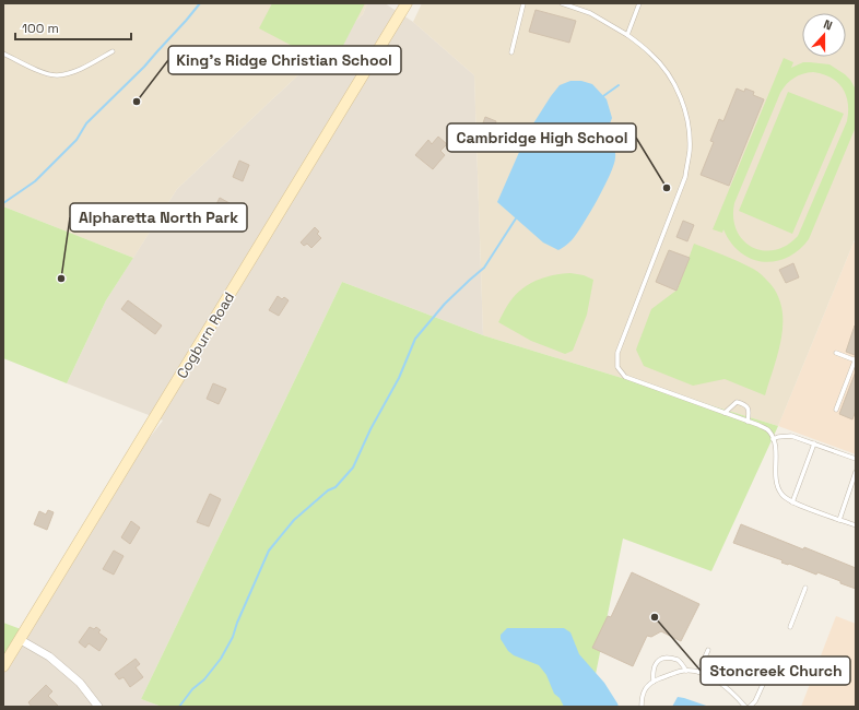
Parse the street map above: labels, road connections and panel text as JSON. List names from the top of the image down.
{
  "streets": {
    "street": ["Cogburn Road"]
  },
  "places": [
    "King's Ridge Christian School",
    "Cambridge High School",
    "Alpharetta North Park",
    "Stoncreek Church"
  ],
  "scale_bar": "100 m",
  "north": "top"
}
